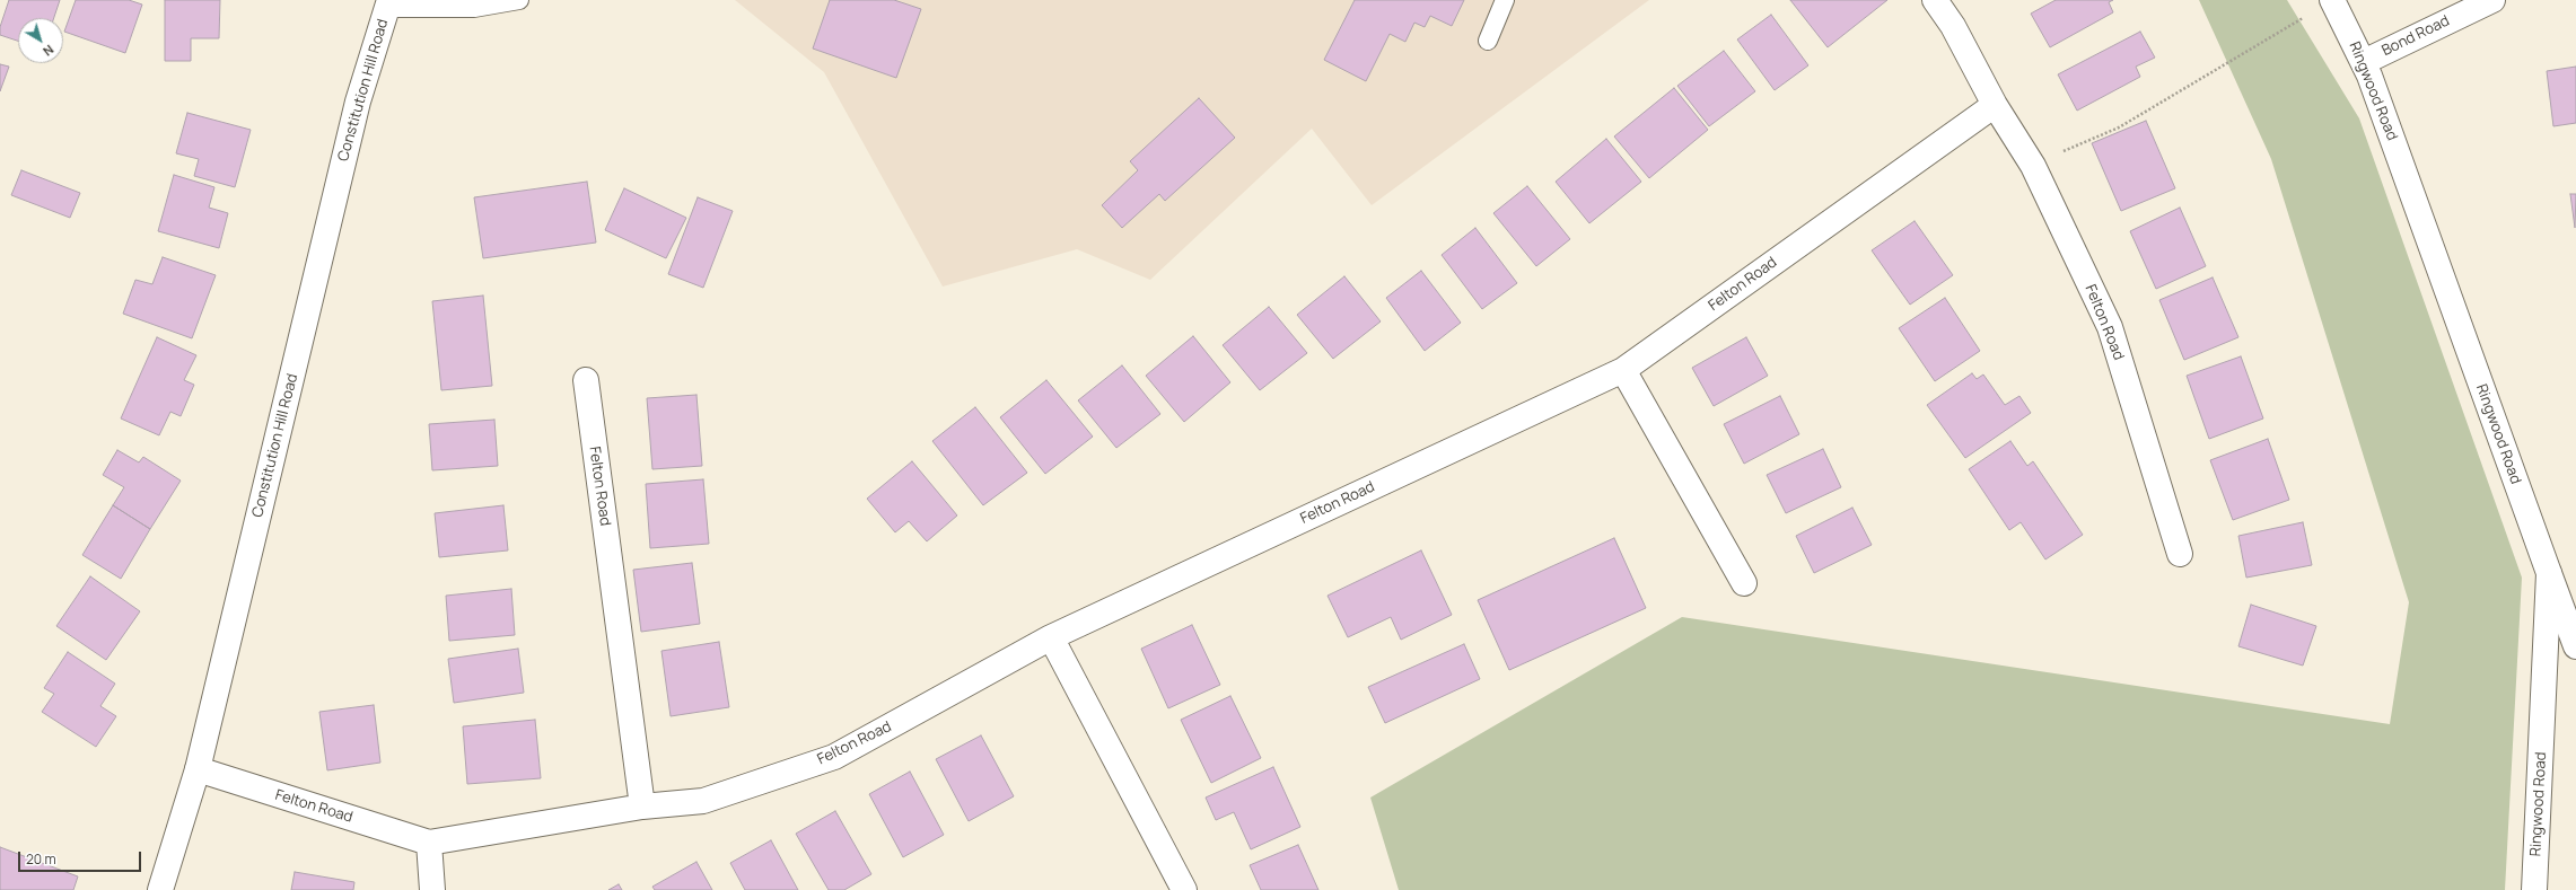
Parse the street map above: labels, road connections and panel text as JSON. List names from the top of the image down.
{
  "streets": {
    "street": [
      "Bond Road",
      "Constitution Hill Road",
      "Ringwood Road",
      "Felton Road"
    ]
  },
  "crossings": [
    ["Bond Road", "Ringwood Road"],
    ["Constitution Hill Road", "Felton Road"]
  ],
  "scale_bar": "20 m",
  "north": "bottom right"
}
